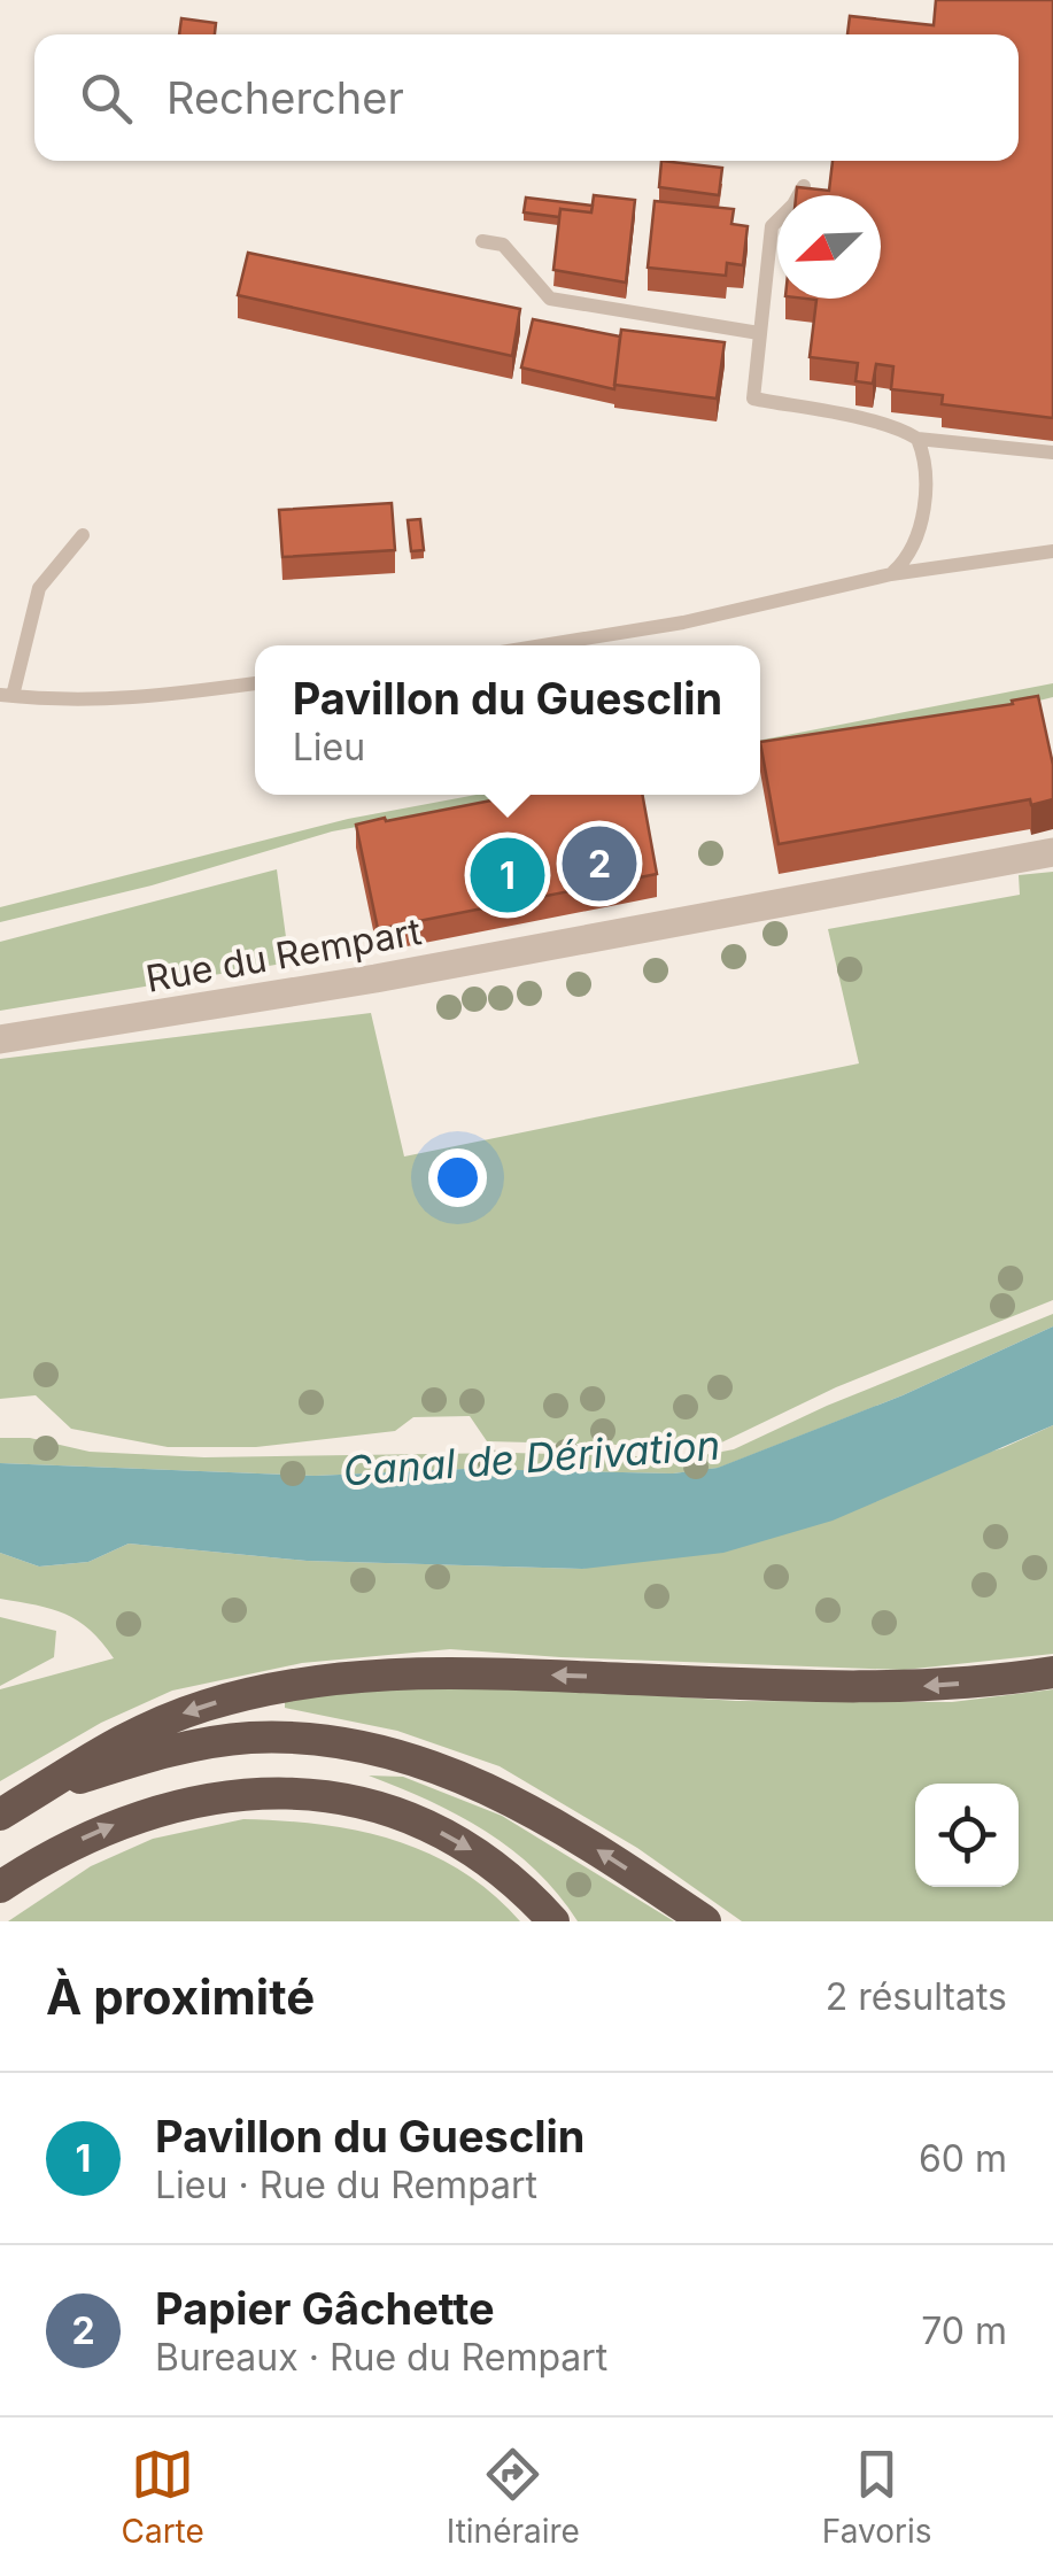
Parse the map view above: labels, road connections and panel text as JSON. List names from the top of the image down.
{
  "streets": {
    "street": ["Rue du Rempart"]
  },
  "water": ["Canal de Dérivation"],
  "north": "bottom left",
  "page": {
    "search": "Rechercher",
    "popup": ["Pavillon du Guesclin", "Lieu"],
    "pins": ["2", "1"],
    "heading": ["À proximité", "2 résultats"],
    "list": [
      {
        "mark": "1",
        "name": "Pavillon du Guesclin",
        "note": "Lieu · Rue du Rempart",
        "value": "60 m"
      },
      {
        "mark": "2",
        "name": "Papier Gâchette",
        "note": "Bureaux · Rue du Rempart",
        "value": "70 m"
      }
    ],
    "nav": ["Carte", "Itinéraire", "Favoris"]
  }
}
